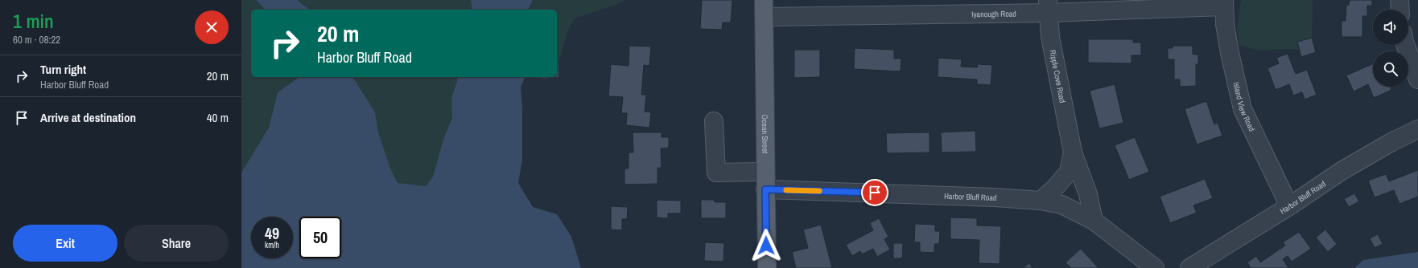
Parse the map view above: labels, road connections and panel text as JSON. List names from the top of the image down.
{
  "streets": {
    "main road": ["Ocean Street"],
    "street": [
      "Iyanough Road",
      "Ripple Cove Road",
      "Island View Road",
      "Harbor Bluff Road"
    ]
  },
  "crossings": [
    ["Iyanough Road", "Ripple Cove Road"],
    ["Iyanough Road", "Island View Road"],
    ["Iyanough Road", "Ocean Street"],
    ["Ripple Cove Road", "Harbor Bluff Road"],
    ["Island View Road", "Harbor Bluff Road"],
    ["Ocean Street", "Harbor Bluff Road"]
  ],
  "page": {
    "heading": ["1 min", "60 m · 08:22"],
    "turn": ["20 m", "Harbor Bluff Road"],
    "list": [
      {
        "name": "Turn right",
        "note": "Harbor Bluff Road",
        "value": "20 m"
      },
      {
        "name": "Arrive at destination",
        "value": "40 m"
      }
    ],
    "speed": "49 km/h",
    "limit": "50",
    "buttons": ["Exit", "Share"]
  }
}
